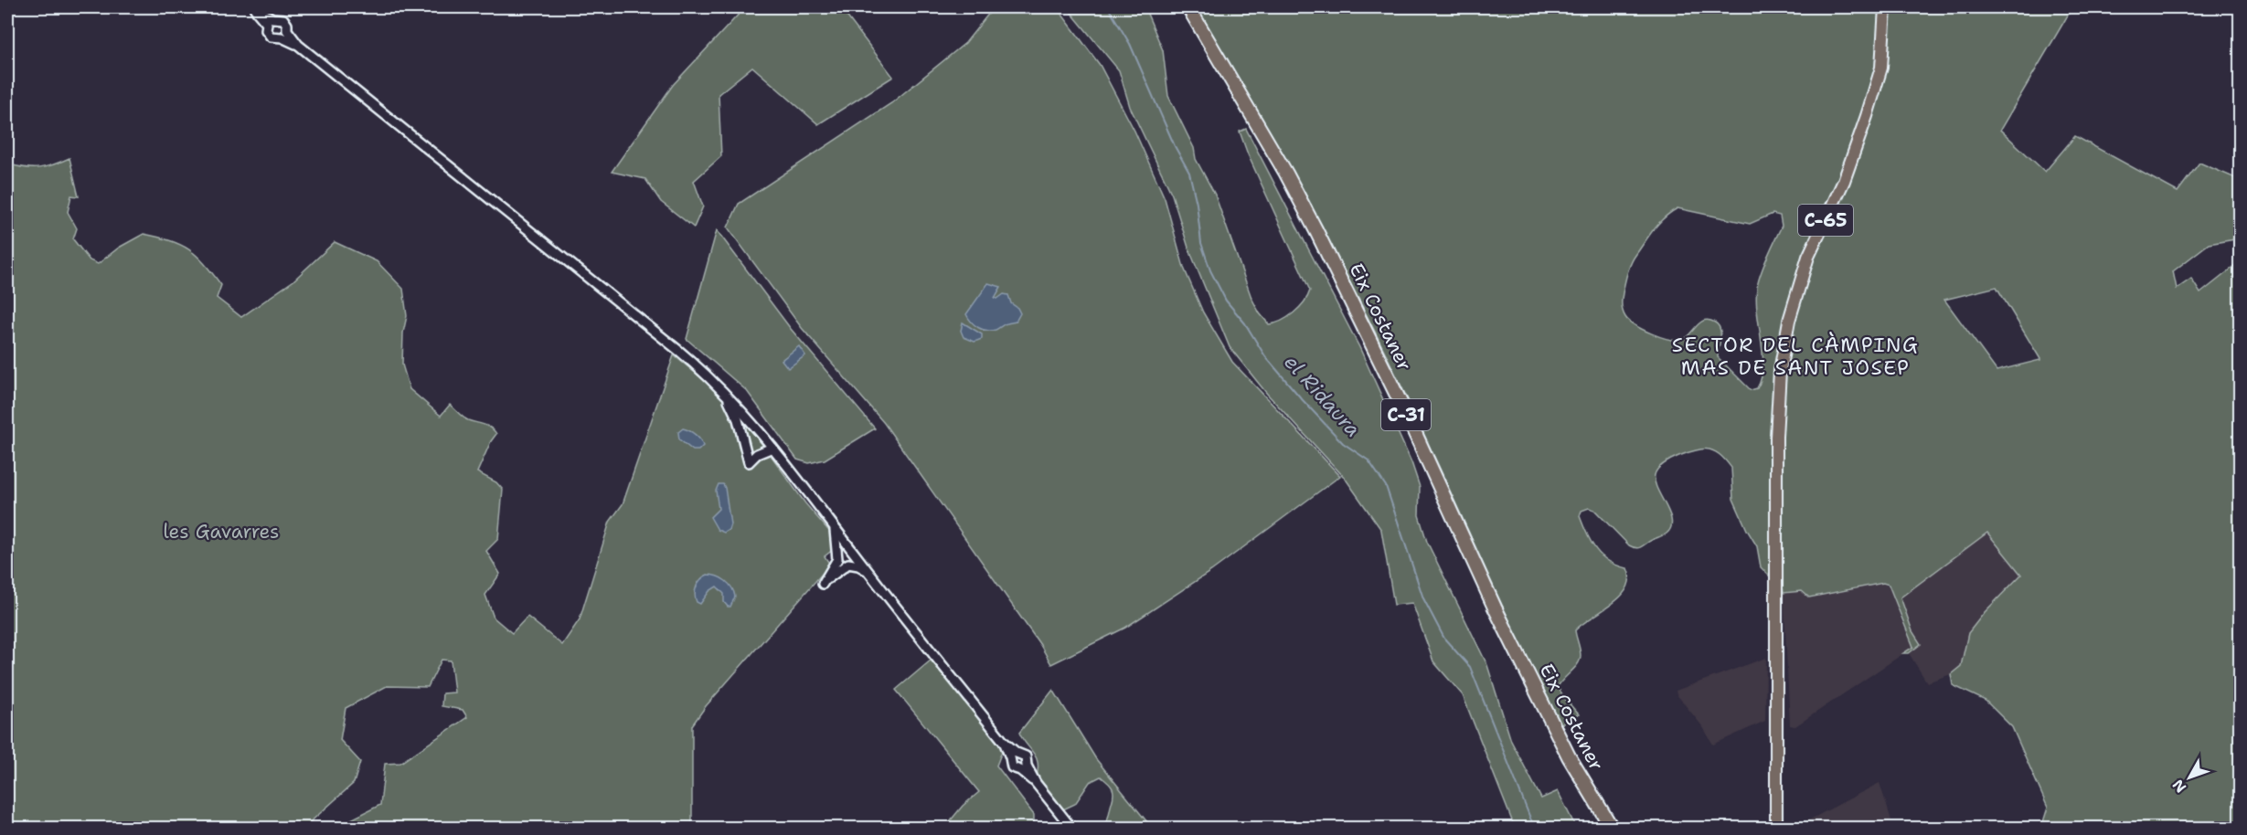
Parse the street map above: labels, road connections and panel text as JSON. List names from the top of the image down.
{
  "streets": {
    "highway": ["Eix Costaner", "C-31"],
    "main road": ["C-65"]
  },
  "districts": ["SECTOR DEL CÀMPING MAS DE SANT JOSEP"],
  "water": ["el Ridaura"],
  "parks": ["les Gavarres"],
  "north": "bottom left"
}
